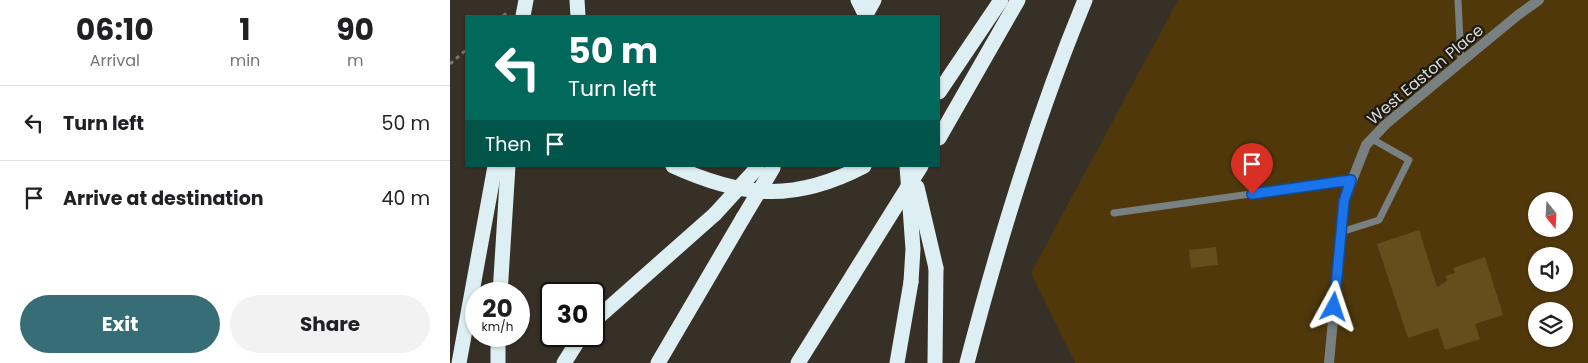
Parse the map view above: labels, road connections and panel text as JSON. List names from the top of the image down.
{
  "streets": {
    "street": ["West Easton Place"]
  },
  "north": "bottom",
  "page": {
    "eta": [
      "06:10",
      "Arrival",
      "1",
      "min",
      "90",
      "m"
    ],
    "turn": ["50 m", "Turn left"],
    "list": [
      {
        "name": "Turn left",
        "value": "50 m"
      },
      {
        "name": "Arrive at destination",
        "value": "40 m"
      }
    ],
    "then": "Then",
    "speed": "20 km/h",
    "limit": "30",
    "buttons": ["Exit", "Share"]
  }
}
